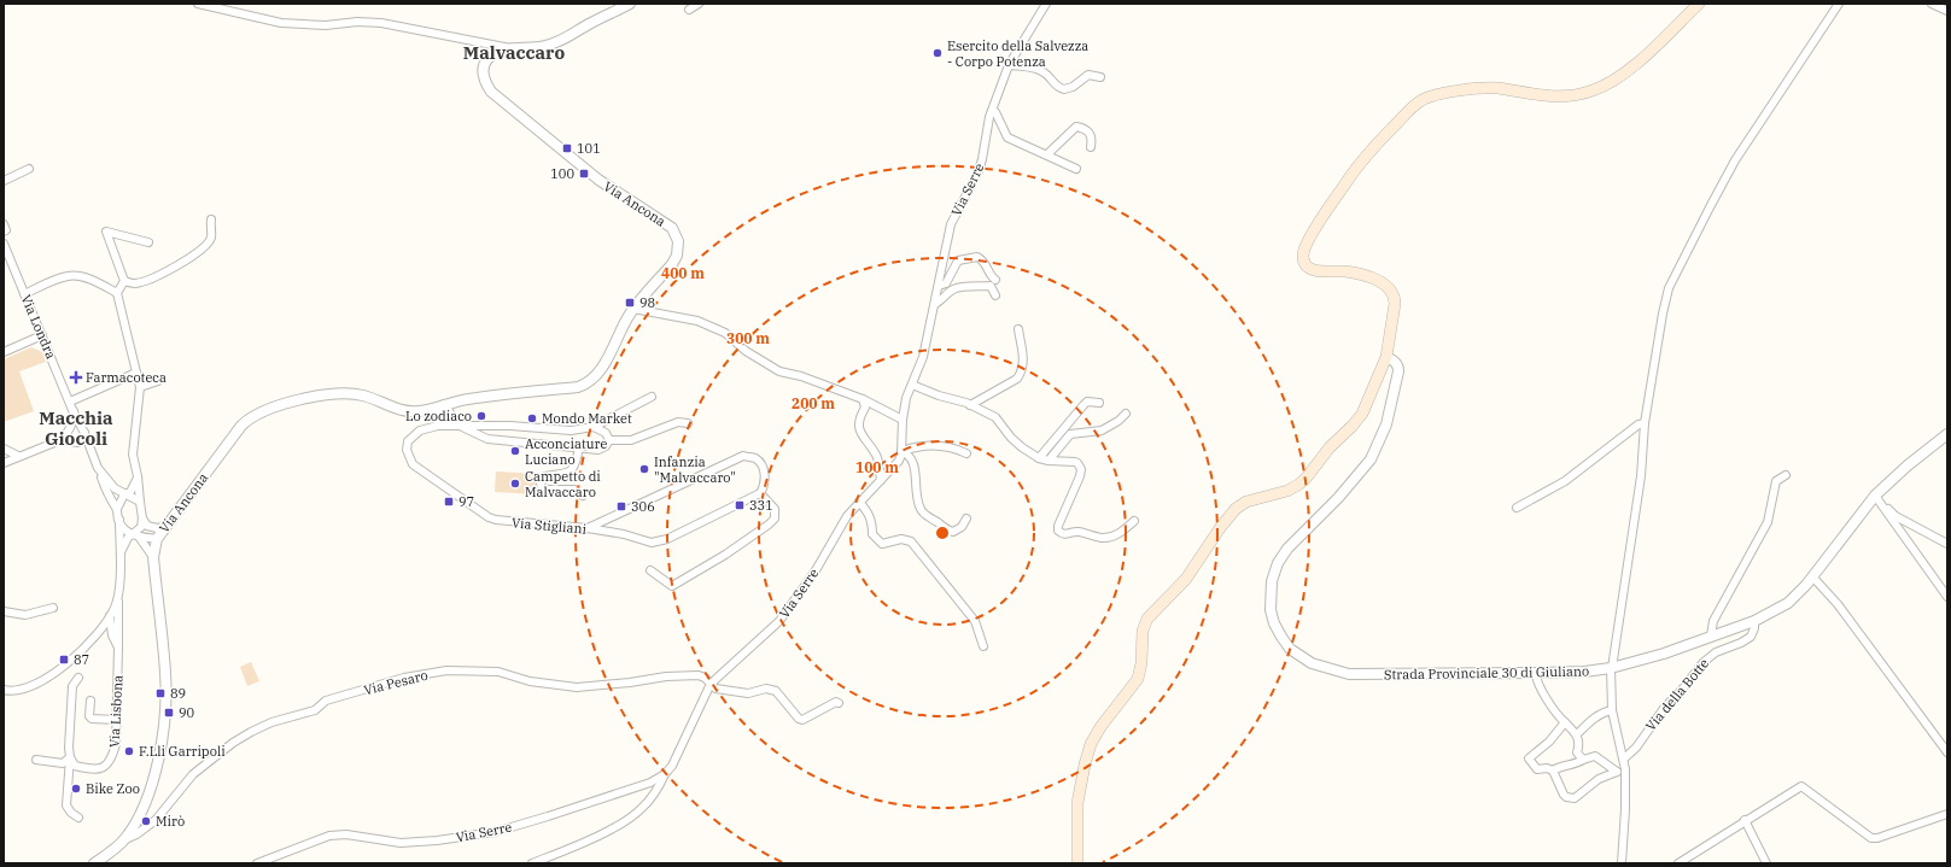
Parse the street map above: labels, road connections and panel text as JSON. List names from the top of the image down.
{
  "streets": {
    "street": [
      "Via Serre",
      "Via Ancona",
      "Via Londra",
      "Via Stigliani",
      "Strada Provinciale 30 di Giuliano",
      "Via Pesaro",
      "Via della Botte",
      "Via Lisbona"
    ]
  },
  "crossings": [
    ["Via Serre", "Via Pesaro"],
    ["Via Ancona", "Via Pesaro"],
    ["Strada Provinciale 30 di Giuliano", "Via della Botte"]
  ],
  "districts": ["Malvaccaro", "Macchia Giocoli"],
  "places": {
    "other": [
      "Esercito della Salvezza - Corpo Potenza",
      "Lo zodiaco",
      "Mondo Market",
      "Acconciature Luciano",
      "Infanzia \"Malvaccaro\"",
      "Campetto di Malvaccaro",
      "F.Lli Garripoli",
      "Bike Zoo",
      "Mirò"
    ],
    "transit": [
      "101",
      "100",
      "98",
      "97",
      "331",
      "306",
      "87",
      "89",
      "90"
    ],
    "health": ["Farmacoteca"]
  },
  "rings": [
    "400 m",
    "300 m",
    "200 m",
    "100 m"
  ]
}
